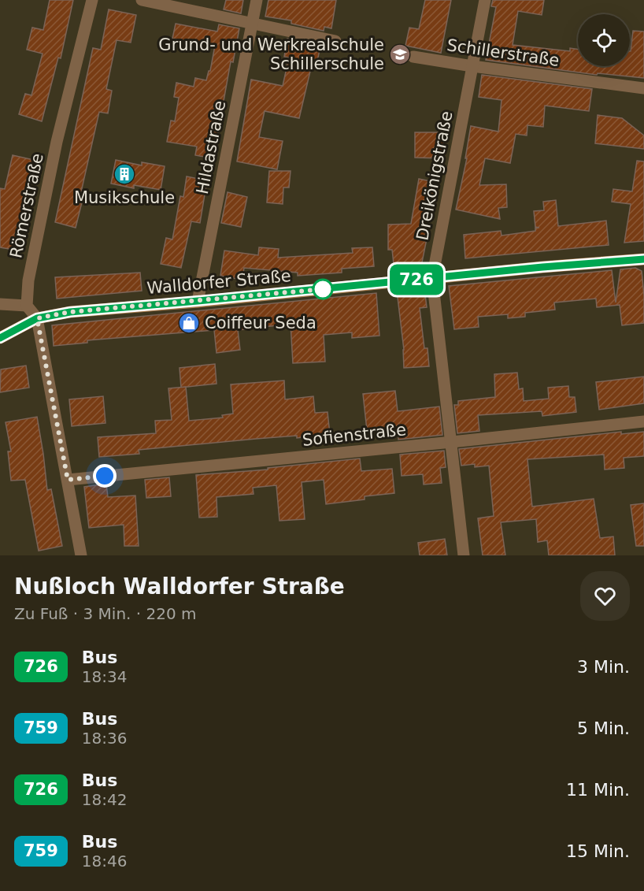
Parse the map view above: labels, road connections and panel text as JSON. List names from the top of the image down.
{
  "streets": {
    "street": [
      "Schillerstraße",
      "Hildastraße",
      "Dreikönigstraße",
      "Römerstraße",
      "Walldorfer Straße",
      "Sofienstraße"
    ]
  },
  "crossings": [
    ["Schillerstraße", "Dreikönigstraße"],
    ["Hildastraße", "Walldorfer Straße"],
    ["Dreikönigstraße", "Walldorfer Straße"],
    ["Dreikönigstraße", "Sofienstraße"]
  ],
  "places": {
    "school or university": ["Grund- und Werkrealschule Schillerschule"],
    "building": ["Musikschule"],
    "shop": ["Coiffeur Seda"]
  },
  "lines": ["bus line 726"],
  "page": {
    "on_map": "726",
    "heading": ["Nußloch Walldorfer Straße", "Zu Fuß · 3 Min. · 220 m"],
    "list": [
      {
        "mark": "726",
        "name": "Bus",
        "note": "18:34",
        "value": "3 Min."
      },
      {
        "mark": "759",
        "name": "Bus",
        "note": "18:36",
        "value": "5 Min."
      },
      {
        "mark": "726",
        "name": "Bus",
        "note": "18:42",
        "value": "11 Min."
      },
      {
        "mark": "759",
        "name": "Bus",
        "note": "18:46",
        "value": "15 Min."
      }
    ]
  }
}
